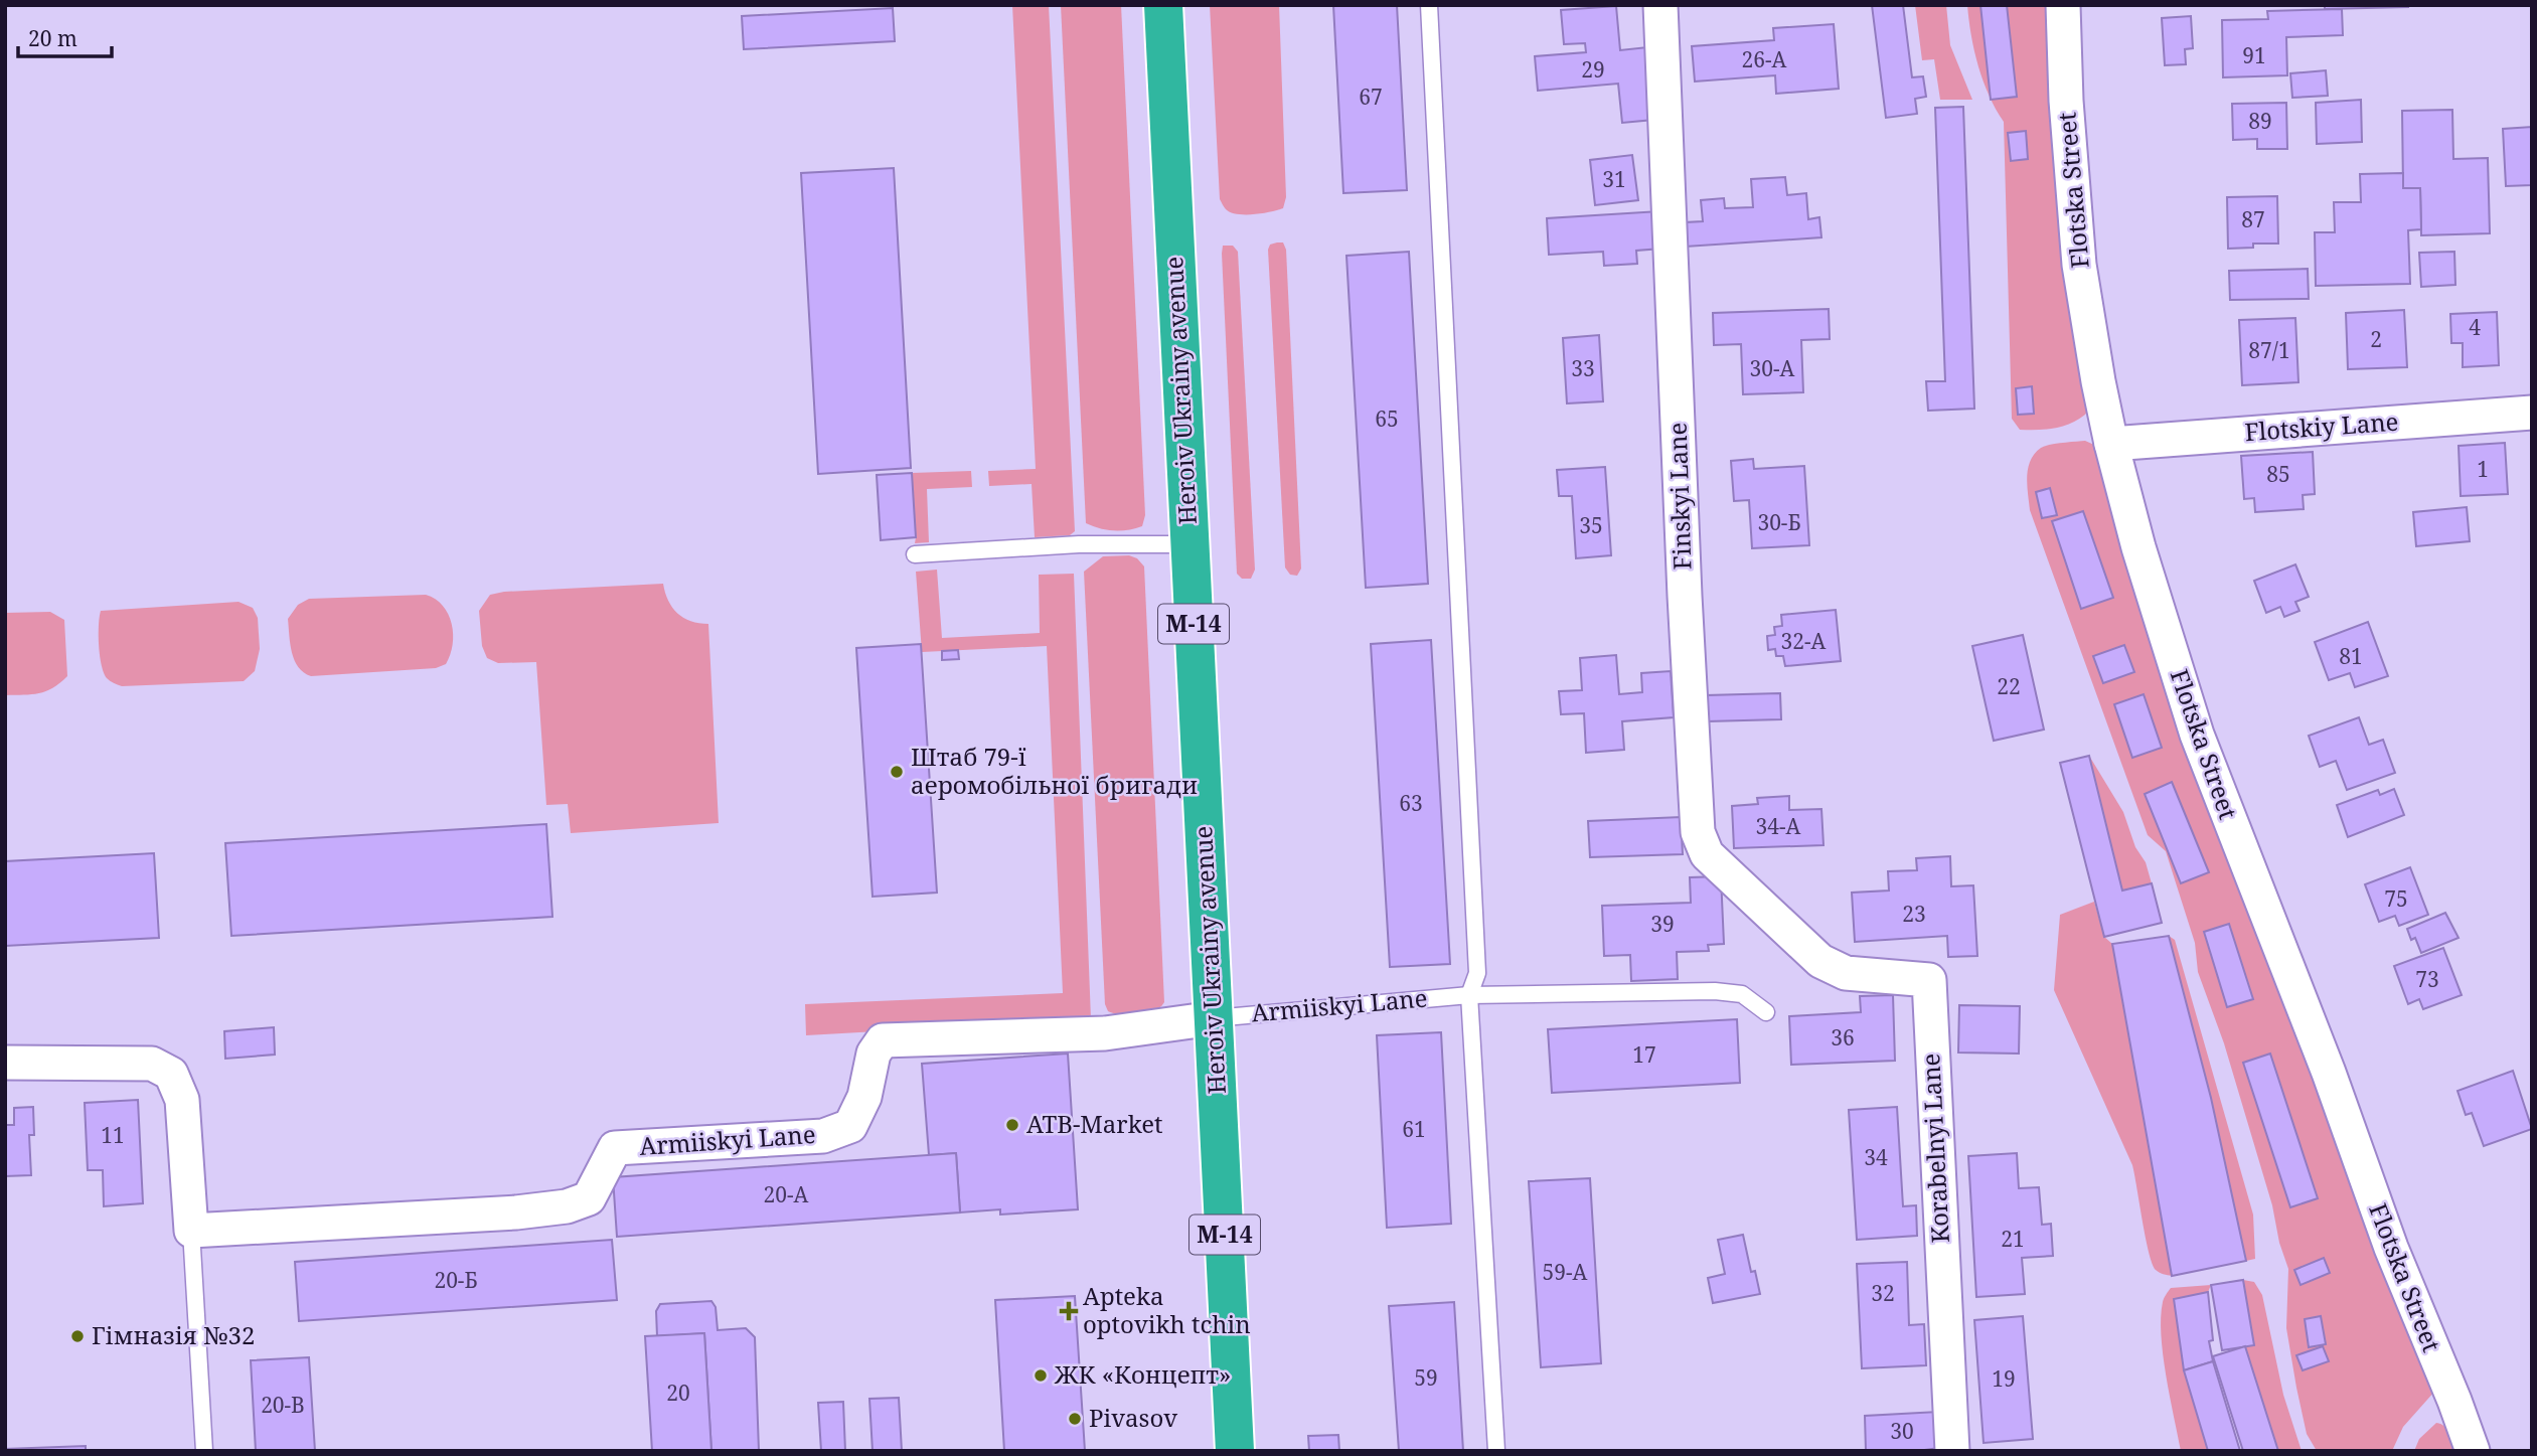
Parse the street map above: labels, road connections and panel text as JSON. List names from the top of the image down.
{
  "streets": {
    "highway": ["Heroiv Ukrainy avenue", "М-14"],
    "street": [
      "Flotska Street",
      "Flotskiy Lane",
      "Finskyi Lane",
      "Armiiskyi Lane",
      "Korabelnyi Lane"
    ]
  },
  "crossings": [
    ["Flotska Street", "Flotskiy Lane"],
    ["Heroiv Ukrainy avenue", "Armiiskyi Lane"],
    ["Finskyi Lane", "Korabelnyi Lane"]
  ],
  "places": {
    "other": [
      "Штаб 79-ї аеромобільної бригади",
      "ATB-Market",
      "Гімназія №32",
      "ЖК «Концепт»",
      "Pivasov"
    ],
    "health": ["Apteka optovikh tchin"]
  },
  "house_numbers": [
    "91",
    "26-А",
    "29",
    "67",
    "89",
    "31",
    "87",
    "4",
    "2",
    "87/1",
    "33",
    "30-А",
    "65",
    "1",
    "85",
    "30-Б",
    "35",
    "32-А",
    "81",
    "22",
    "63",
    "34-А",
    "75",
    "23",
    "39",
    "73",
    "36",
    "17",
    "61",
    "11",
    "34",
    "20-А",
    "21",
    "59-А",
    "20-Б",
    "32",
    "59",
    "19",
    "20",
    "20-В",
    "30"
  ],
  "scale_bar": "20 m"
}
